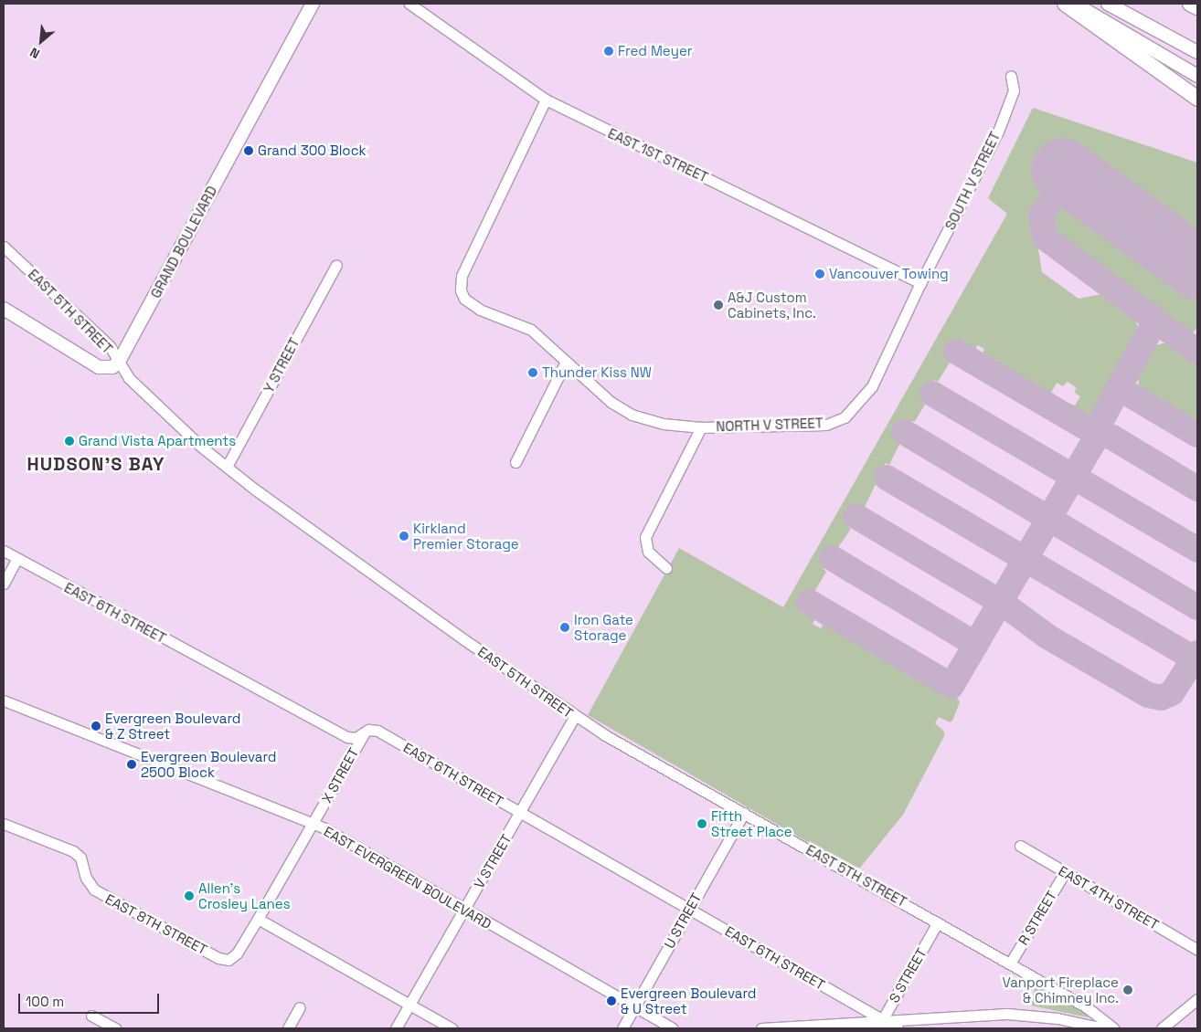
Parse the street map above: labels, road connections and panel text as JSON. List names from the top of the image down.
{
  "streets": {
    "main road": ["GRAND BOULEVARD"],
    "street": [
      "EAST 1ST STREET",
      "SOUTH V STREET",
      "EAST 5TH STREET",
      "Y STREET",
      "NORTH V STREET",
      "EAST 6TH STREET",
      "X STREET",
      "V STREET",
      "EAST EVERGREEN BOULEVARD",
      "EAST 4TH STREET",
      "R STREET",
      "U STREET",
      "EAST 8TH STREET",
      "S STREET"
    ]
  },
  "crossings": [
    ["EAST 1ST STREET", "SOUTH V STREET"],
    ["EAST 1ST STREET", "NORTH V STREET"],
    ["SOUTH V STREET", "NORTH V STREET"],
    ["GRAND BOULEVARD", "EAST 5TH STREET"],
    ["EAST 5TH STREET", "Y STREET"],
    ["EAST 5TH STREET", "V STREET"],
    ["EAST 5TH STREET", "R STREET"],
    ["EAST 5TH STREET", "U STREET"],
    ["EAST 5TH STREET", "S STREET"],
    ["EAST 6TH STREET", "X STREET"],
    ["EAST 6TH STREET", "V STREET"],
    ["EAST 6TH STREET", "U STREET"],
    ["EAST 6TH STREET", "S STREET"],
    ["X STREET", "EAST EVERGREEN BOULEVARD"],
    ["X STREET", "EAST 8TH STREET"],
    ["V STREET", "EAST EVERGREEN BOULEVARD"],
    ["EAST EVERGREEN BOULEVARD", "U STREET"],
    ["EAST 4TH STREET", "R STREET"]
  ],
  "districts": ["HUDSON'S BAY"],
  "places": [
    "Fred Meyer",
    "Grand 300 Block",
    "Vancouver Towing",
    "A&J Custom Cabinets, Inc.",
    "Thunder Kiss NW",
    "Grand Vista Apartments",
    "Kirkland Premier Storage",
    "Iron Gate Storage",
    "Evergreen Boulevard & Z Street",
    "Evergreen Boulevard 2500 Block",
    "Fifth Street Place",
    "Allen's Crosley Lanes",
    "Vanport Fireplace & Chimney Inc.",
    "Evergreen Boulevard & U Street"
  ],
  "scale_bar": "100 m",
  "north": "bottom left"
}
